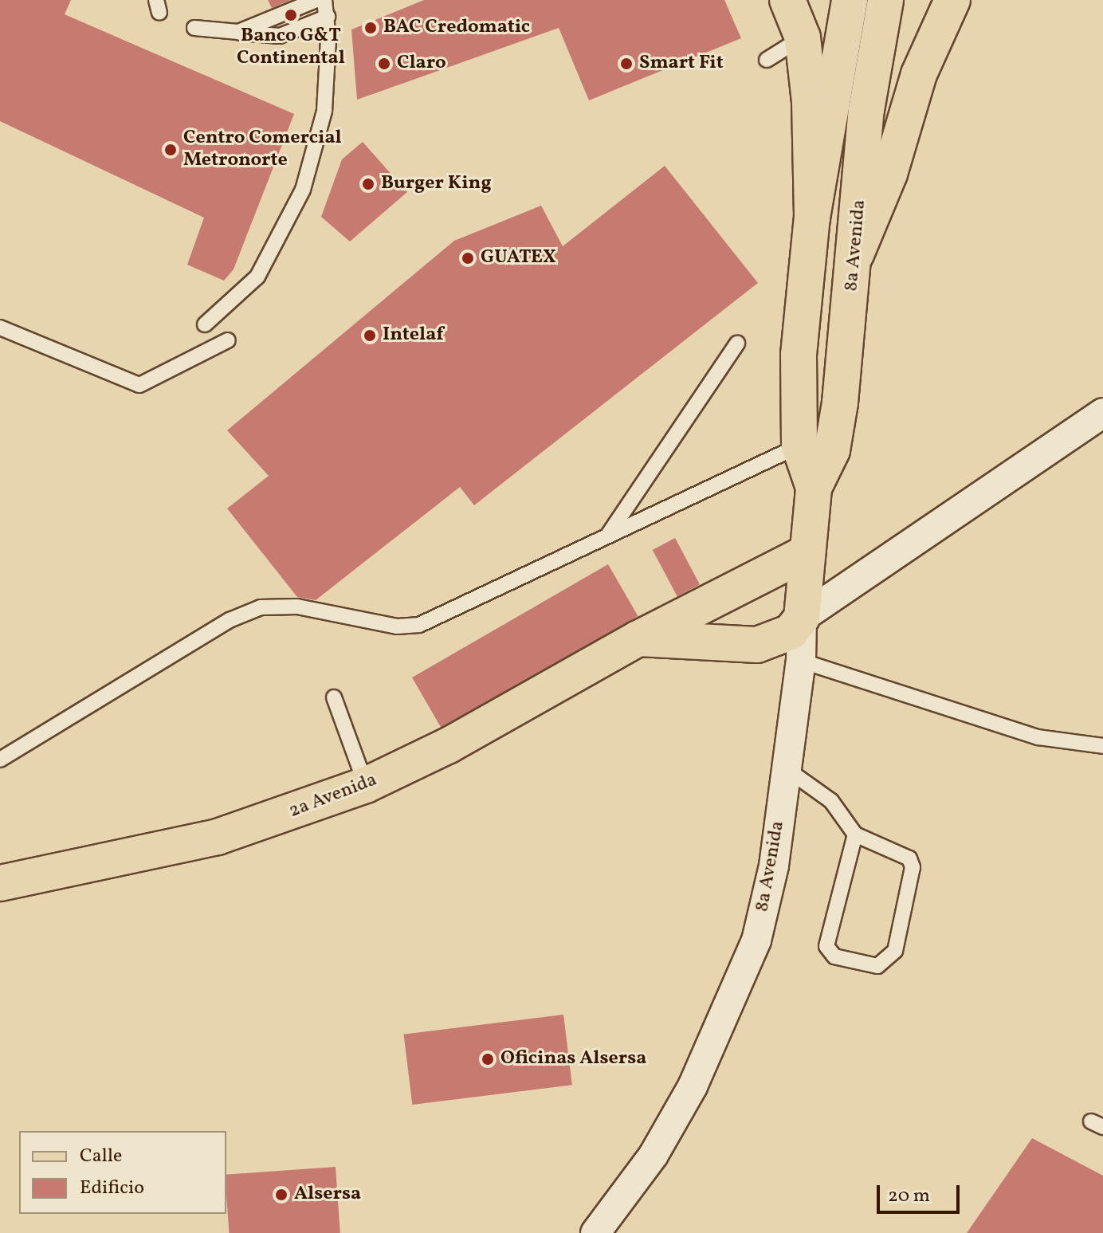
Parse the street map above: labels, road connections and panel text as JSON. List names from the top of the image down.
{
  "streets": {
    "main road": ["8a Avenida", "2a Avenida"]
  },
  "crossings": [
    ["8a Avenida", "2a Avenida"]
  ],
  "places": [
    "Banco G&T Continental",
    "BAC Credomatic",
    "Claro",
    "Smart Fit",
    "Centro Comercial Metronorte",
    "Burger King",
    "GUATEX",
    "Intelaf",
    "Oficinas Alsersa",
    "Alsersa"
  ],
  "legend": ["Calle", "Edificio"],
  "scale_bar": "20 m"
}
